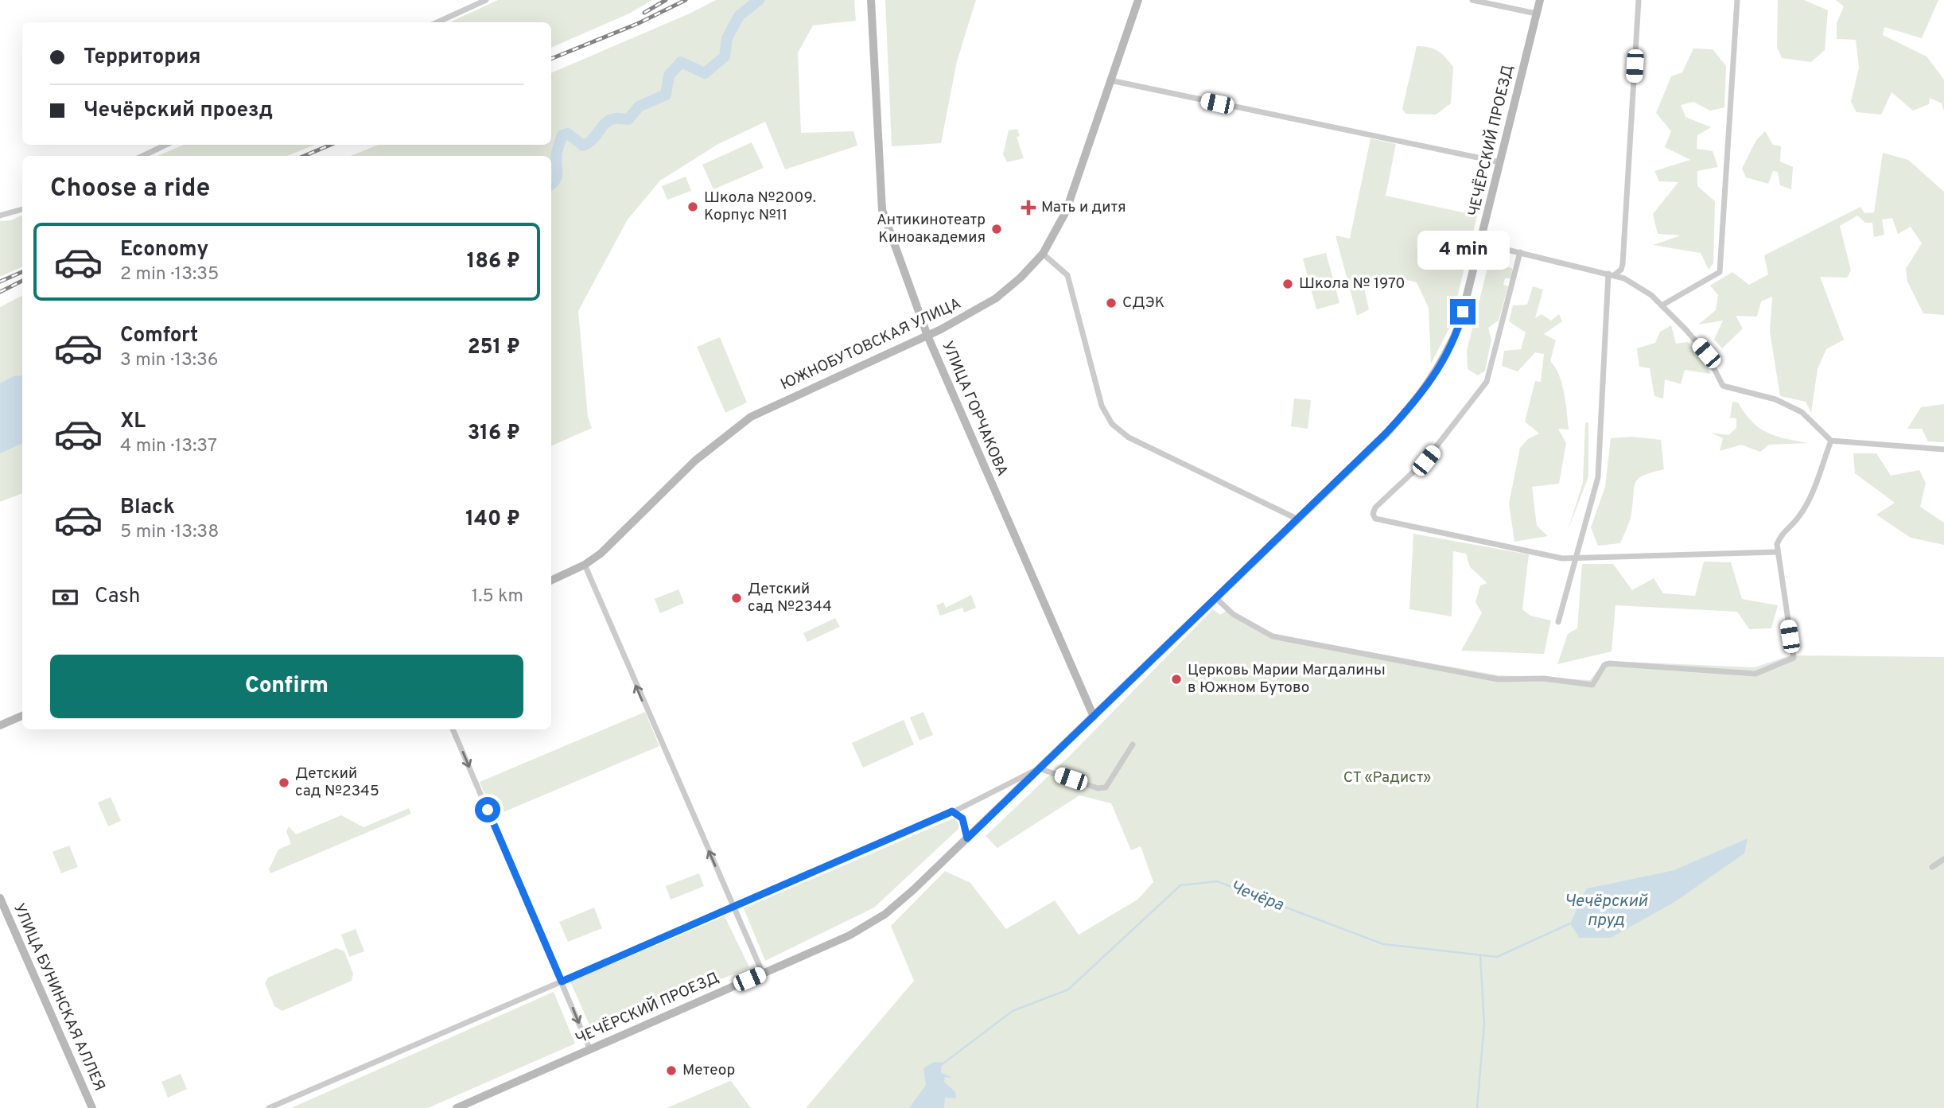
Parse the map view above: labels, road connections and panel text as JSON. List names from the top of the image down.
{
  "streets": {
    "street": [
      "ЧЕЧЁРСКИЙ ПРОЕЗД",
      "ЮЖНОБУТОВСКАЯ УЛИЦА",
      "УЛИЦА ГОРЧАКОВА",
      "УЛИЦА БУНИНСКАЯ АЛЛЕЯ"
    ]
  },
  "crossings": [
    ["ЧЕЧЁРСКИЙ ПРОЕЗД", "УЛИЦА ГОРЧАКОВА"],
    ["ЮЖНОБУТОВСКАЯ УЛИЦА", "УЛИЦА ГОРЧАКОВА"]
  ],
  "water": ["Чечёра", "Чечёрский пруд"],
  "parks": ["СТ «Радист»"],
  "places": {
    "other": [
      "Школа №2009. Корпус №11",
      "Антикинотеатр Киноакадемия",
      "Школа № 1970",
      "СДЭК",
      "Детский сад №2344",
      "Церковь Марии Магдалины в Южном Бутово",
      "Детский сад №2345",
      "Метеор"
    ],
    "health": ["Мать и дитя"]
  },
  "page": {
    "banner": ["Территория", "Чечёрский проезд"],
    "heading": "Choose a ride",
    "list": [
      {
        "name": "Economy",
        "note": "2 min · 13:35",
        "value": "186 ₽"
      },
      {
        "name": "Comfort",
        "note": "3 min · 13:36",
        "value": "251 ₽"
      },
      {
        "name": "XL",
        "note": "4 min · 13:37",
        "value": "316 ₽"
      },
      {
        "name": "Black",
        "note": "5 min · 13:38",
        "value": "140 ₽"
      }
    ],
    "bubble": "4 min",
    "pay": ["Cash", "1.5 km"],
    "buttons": "Confirm"
  }
}
